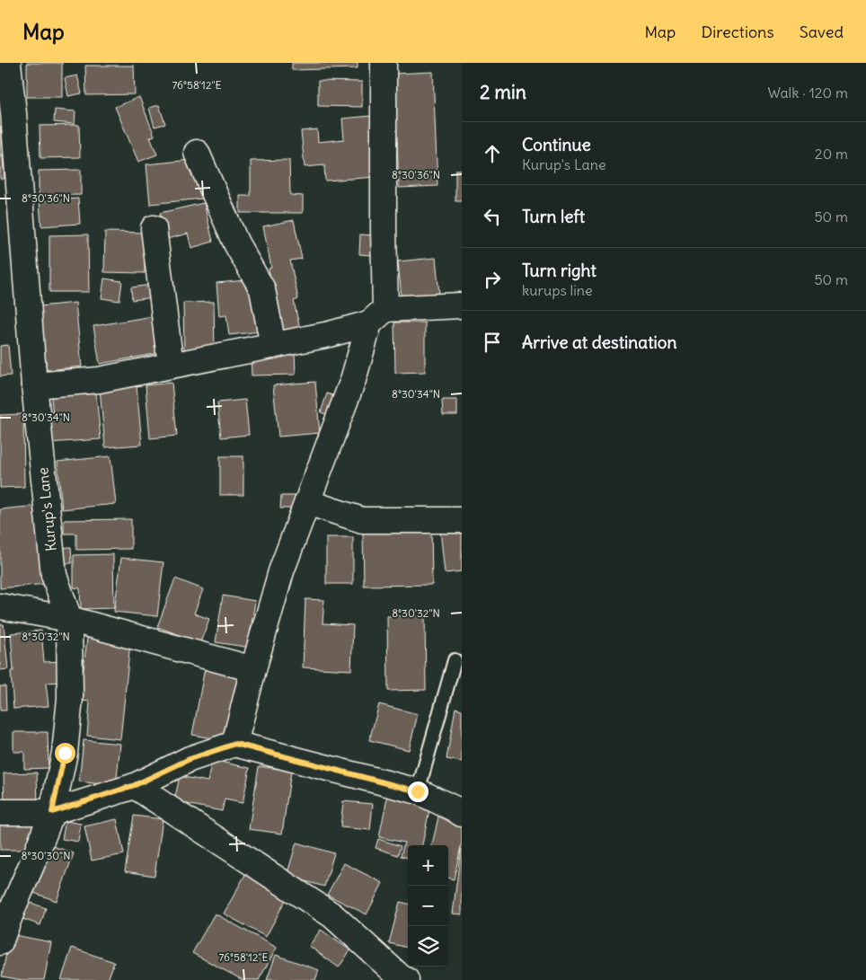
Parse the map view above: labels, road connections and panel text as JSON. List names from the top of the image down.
{
  "streets": {
    "street": ["Kurup's Lane"]
  },
  "page": {
    "header": "Map",
    "nav": ["Map", "Directions", "Saved"],
    "heading": ["2 min", "Walk · 120 m"],
    "list": [
      ["Continue", "Kurup's Lane", "20 m"],
      ["Turn left", "50 m"],
      ["Turn right", "kurups line", "50 m"],
      "Arrive at destination"
    ],
    "map_buttons": ["+", "−"]
  },
  "coordinates": [
    "76°58'12\"E",
    "8°30'36\"N",
    "8°30'34\"N",
    "8°30'32\"N",
    "8°30'30\"N"
  ]
}
